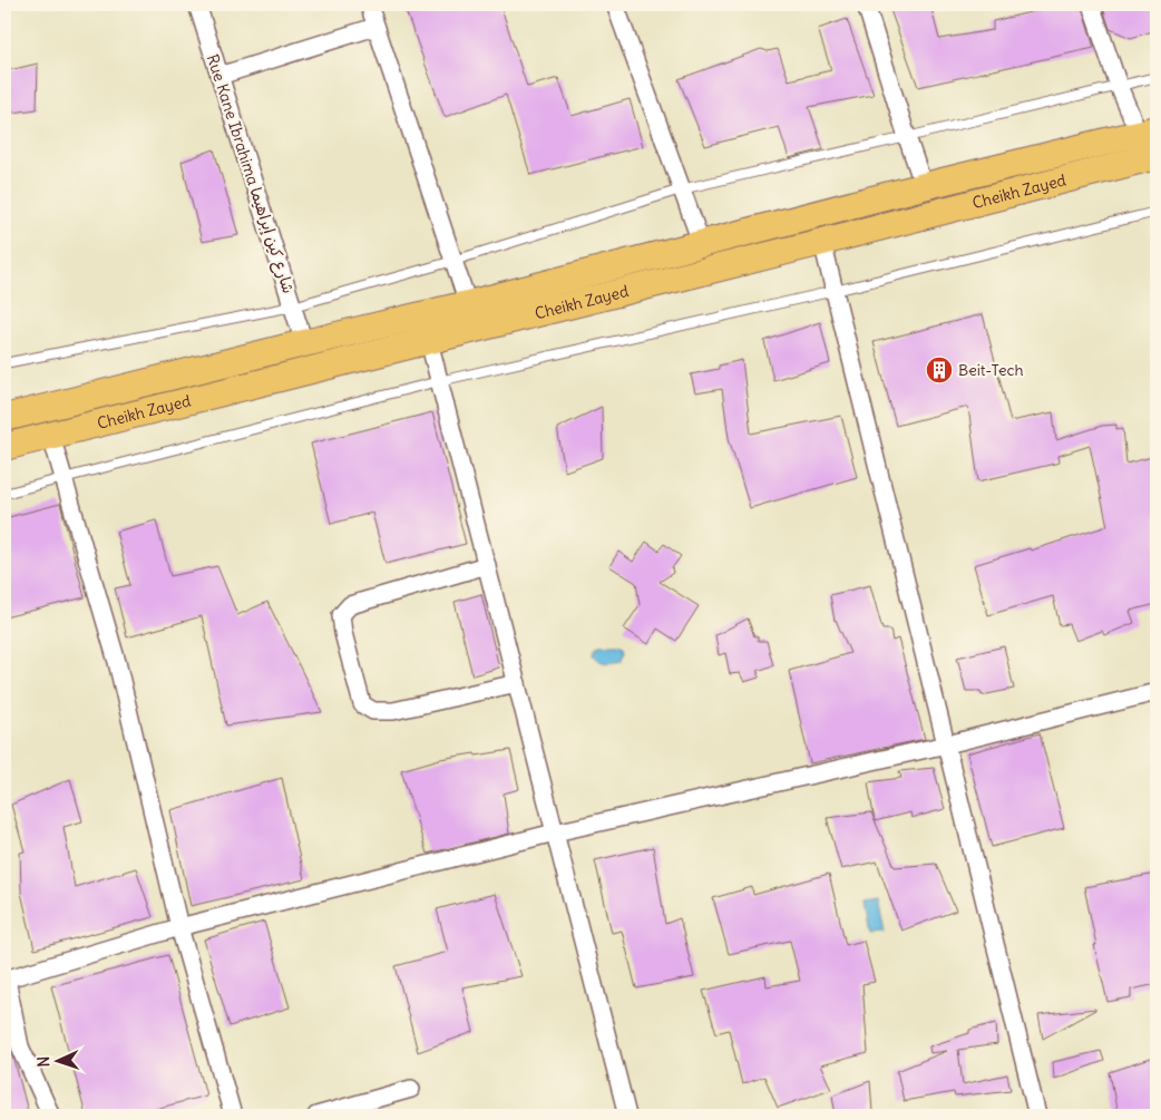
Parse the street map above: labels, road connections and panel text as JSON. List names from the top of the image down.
{
  "streets": {
    "highway": ["Cheikh Zayed"],
    "street": ["Rue Kane Ibrahima شارع كين إبراهيما"]
  },
  "crossings": [
    ["Rue Kane Ibrahima شارع كين إبراهيما", "Cheikh Zayed"]
  ],
  "places": {
    "building": ["Beit-Tech"]
  },
  "north": "left"
}
